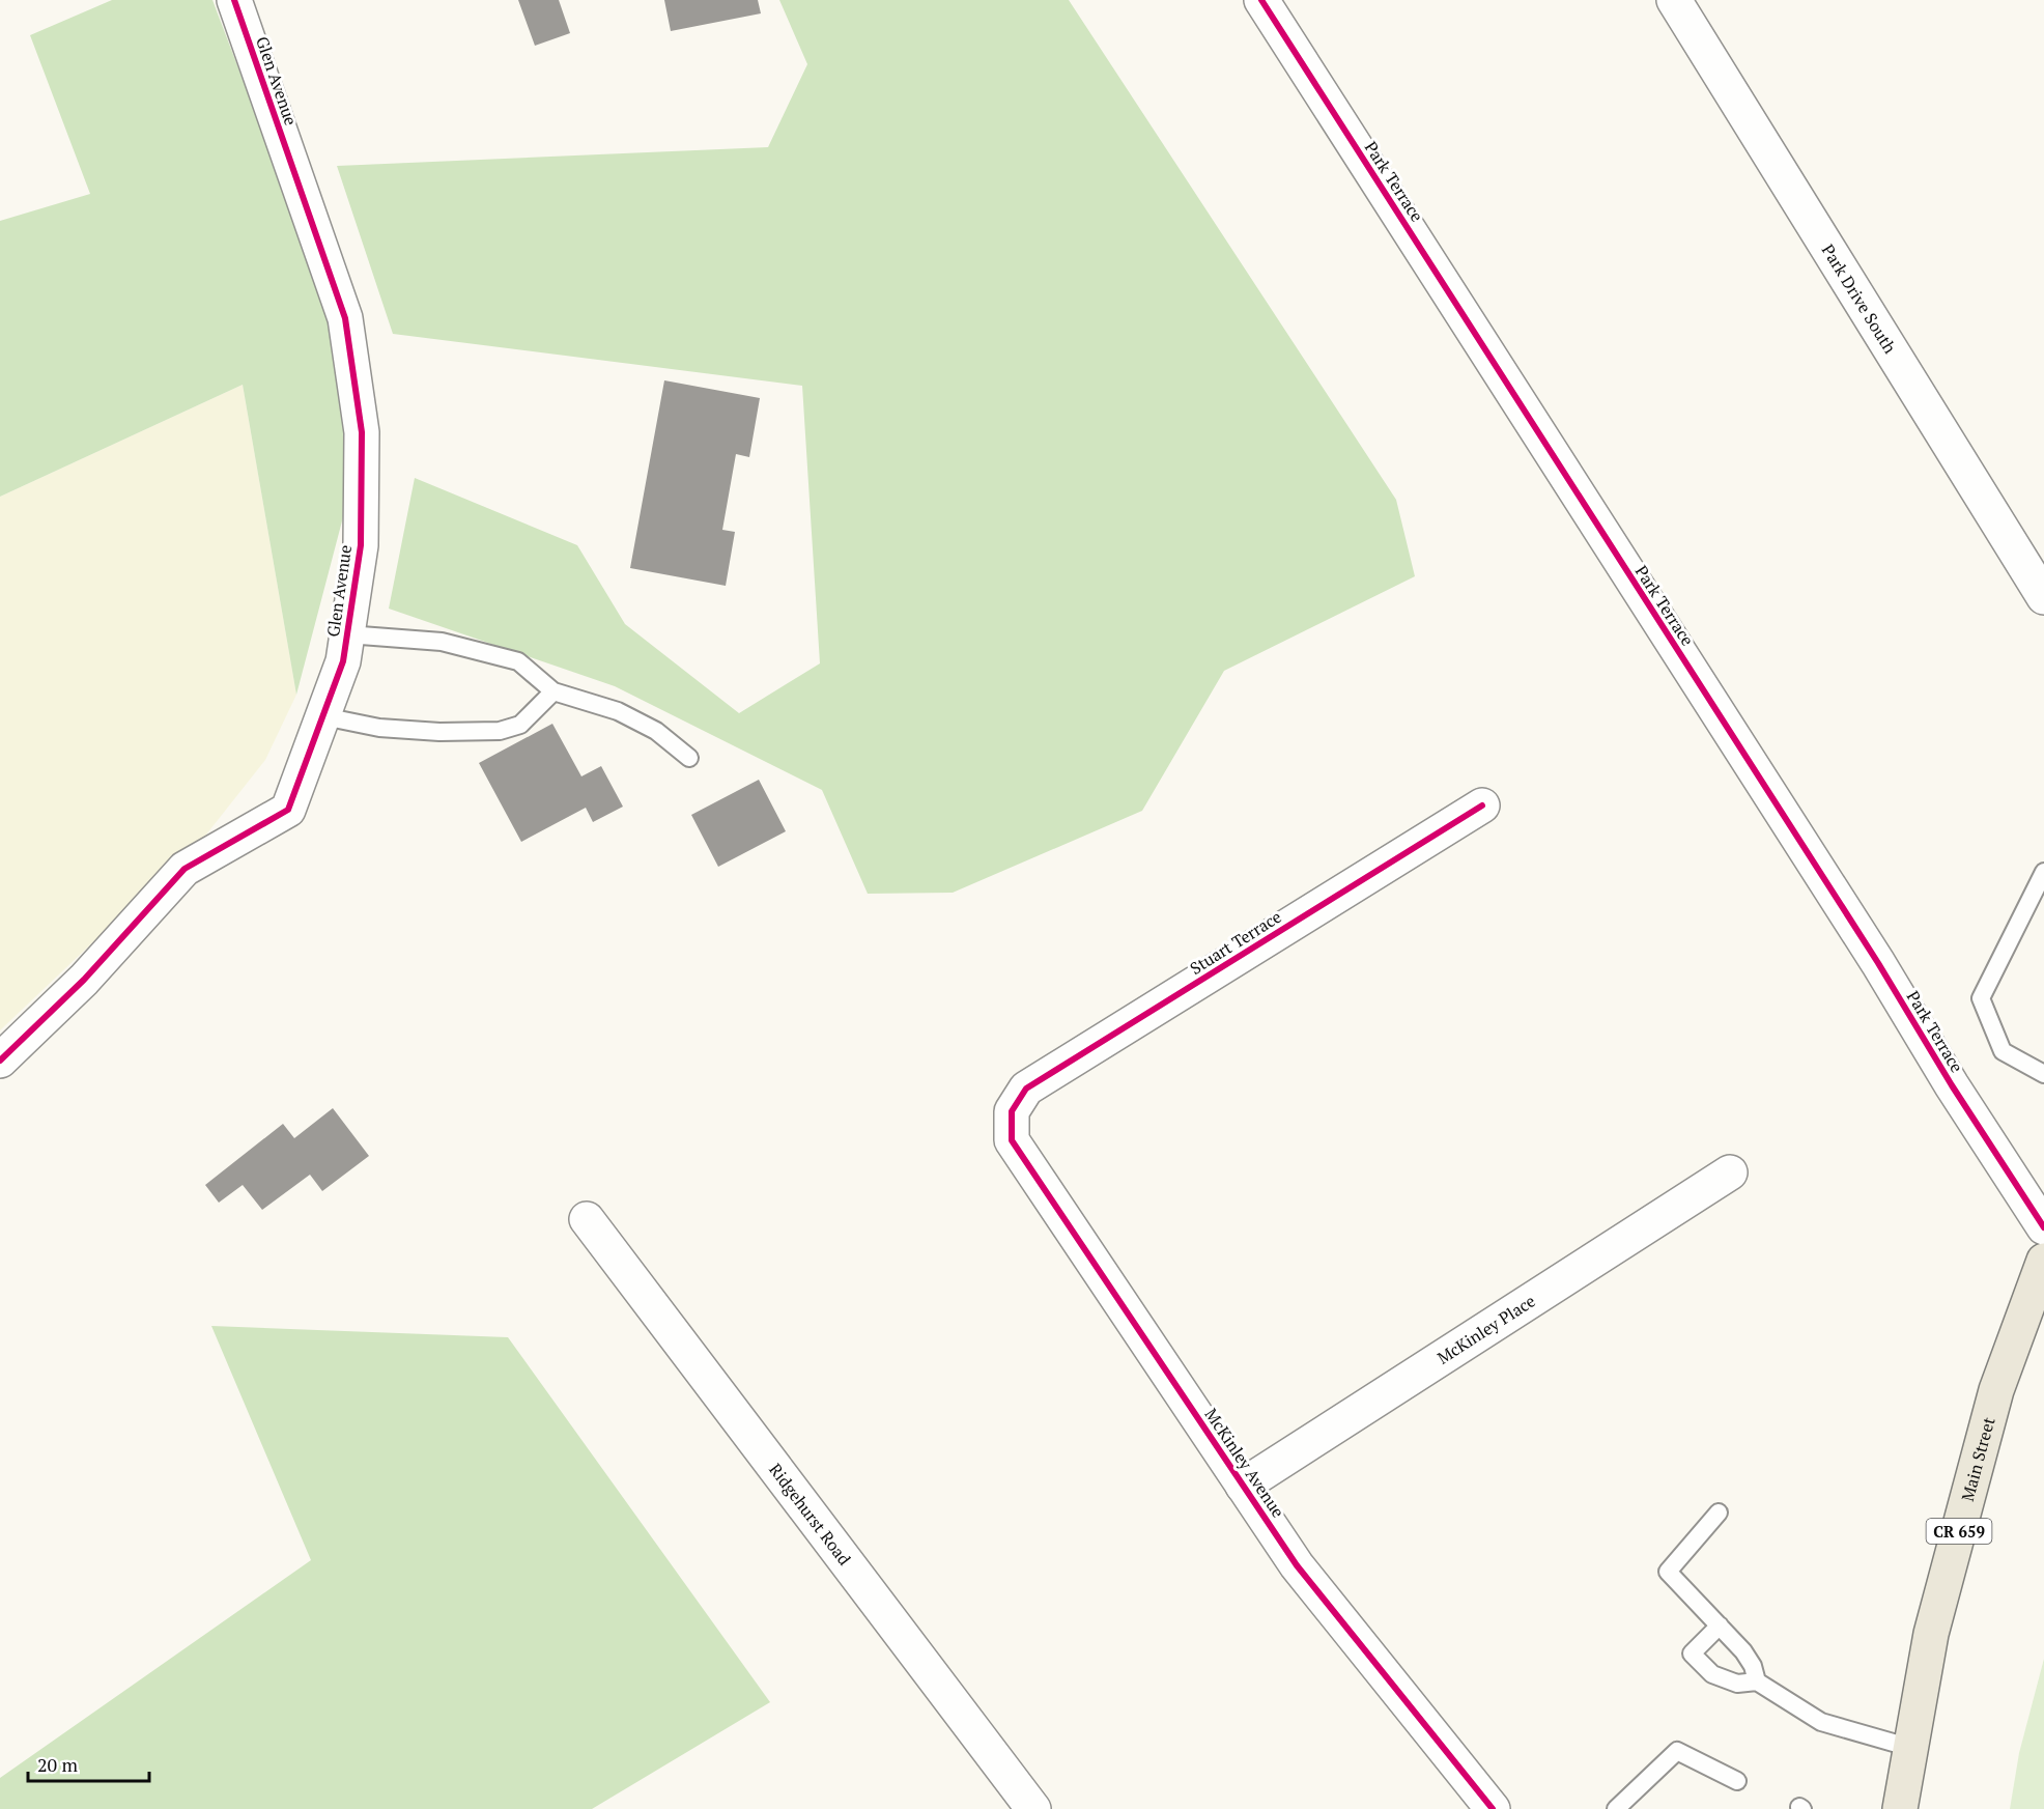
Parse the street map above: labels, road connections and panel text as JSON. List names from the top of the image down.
{
  "streets": {
    "main road": ["Main Street", "CR 659"],
    "street": [
      "Glen Avenue",
      "Park Terrace",
      "Park Drive South",
      "Stuart Terrace",
      "McKinley Place",
      "McKinley Avenue",
      "Ridgehurst Road"
    ]
  },
  "crossings": [
    ["Stuart Terrace", "McKinley Avenue"],
    ["McKinley Place", "McKinley Avenue"]
  ],
  "scale_bar": "20 m"
}
